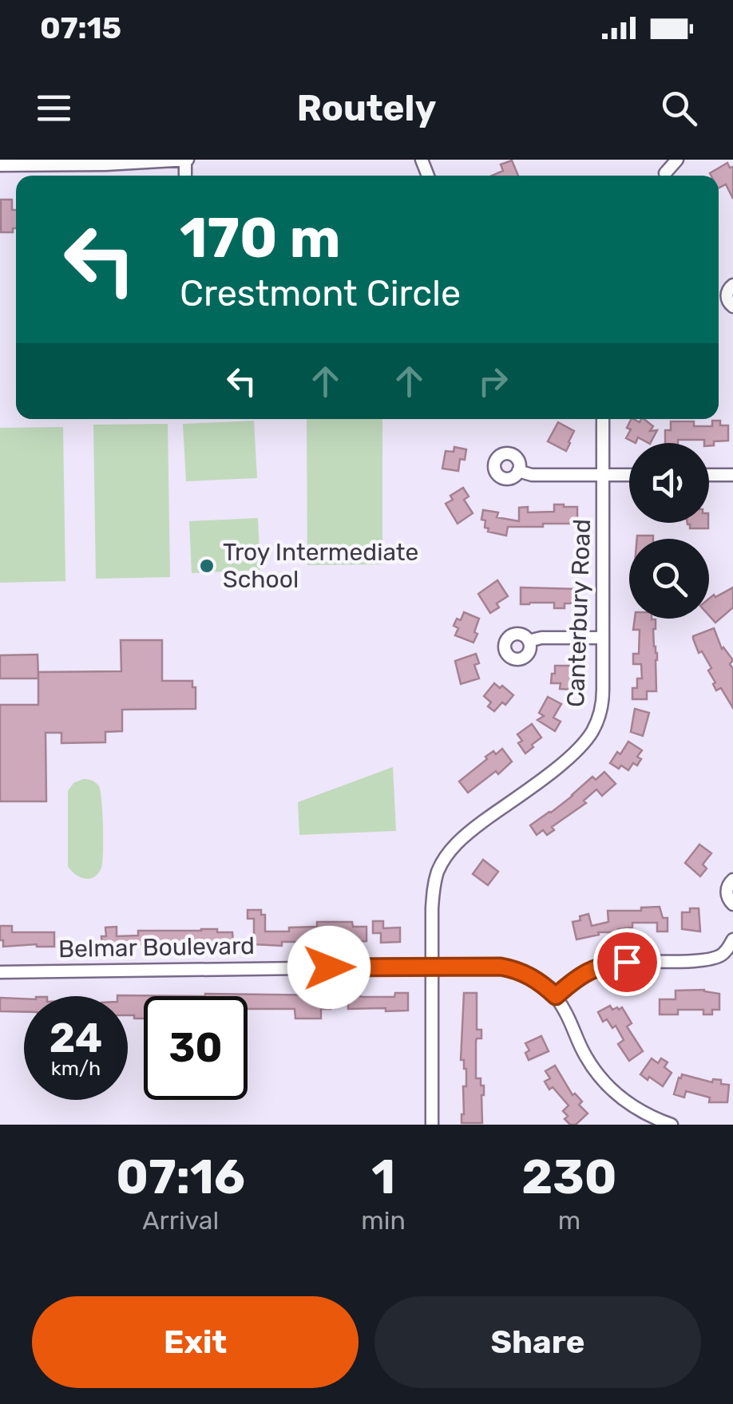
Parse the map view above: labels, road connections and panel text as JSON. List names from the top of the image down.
{
  "streets": {
    "street": ["Canterbury Road", "Belmar Boulevard"]
  },
  "crossings": [
    ["Canterbury Road", "Belmar Boulevard"]
  ],
  "places": ["Troy Intermediate School"],
  "page": {
    "status": "07:15",
    "header": "Routely",
    "turn": ["170 m", "Crestmont Circle"],
    "speed": "24 km/h",
    "limit": "30",
    "eta": [
      "07:16",
      "Arrival",
      "1",
      "min",
      "230",
      "m"
    ],
    "buttons": ["Exit", "Share"]
  }
}
